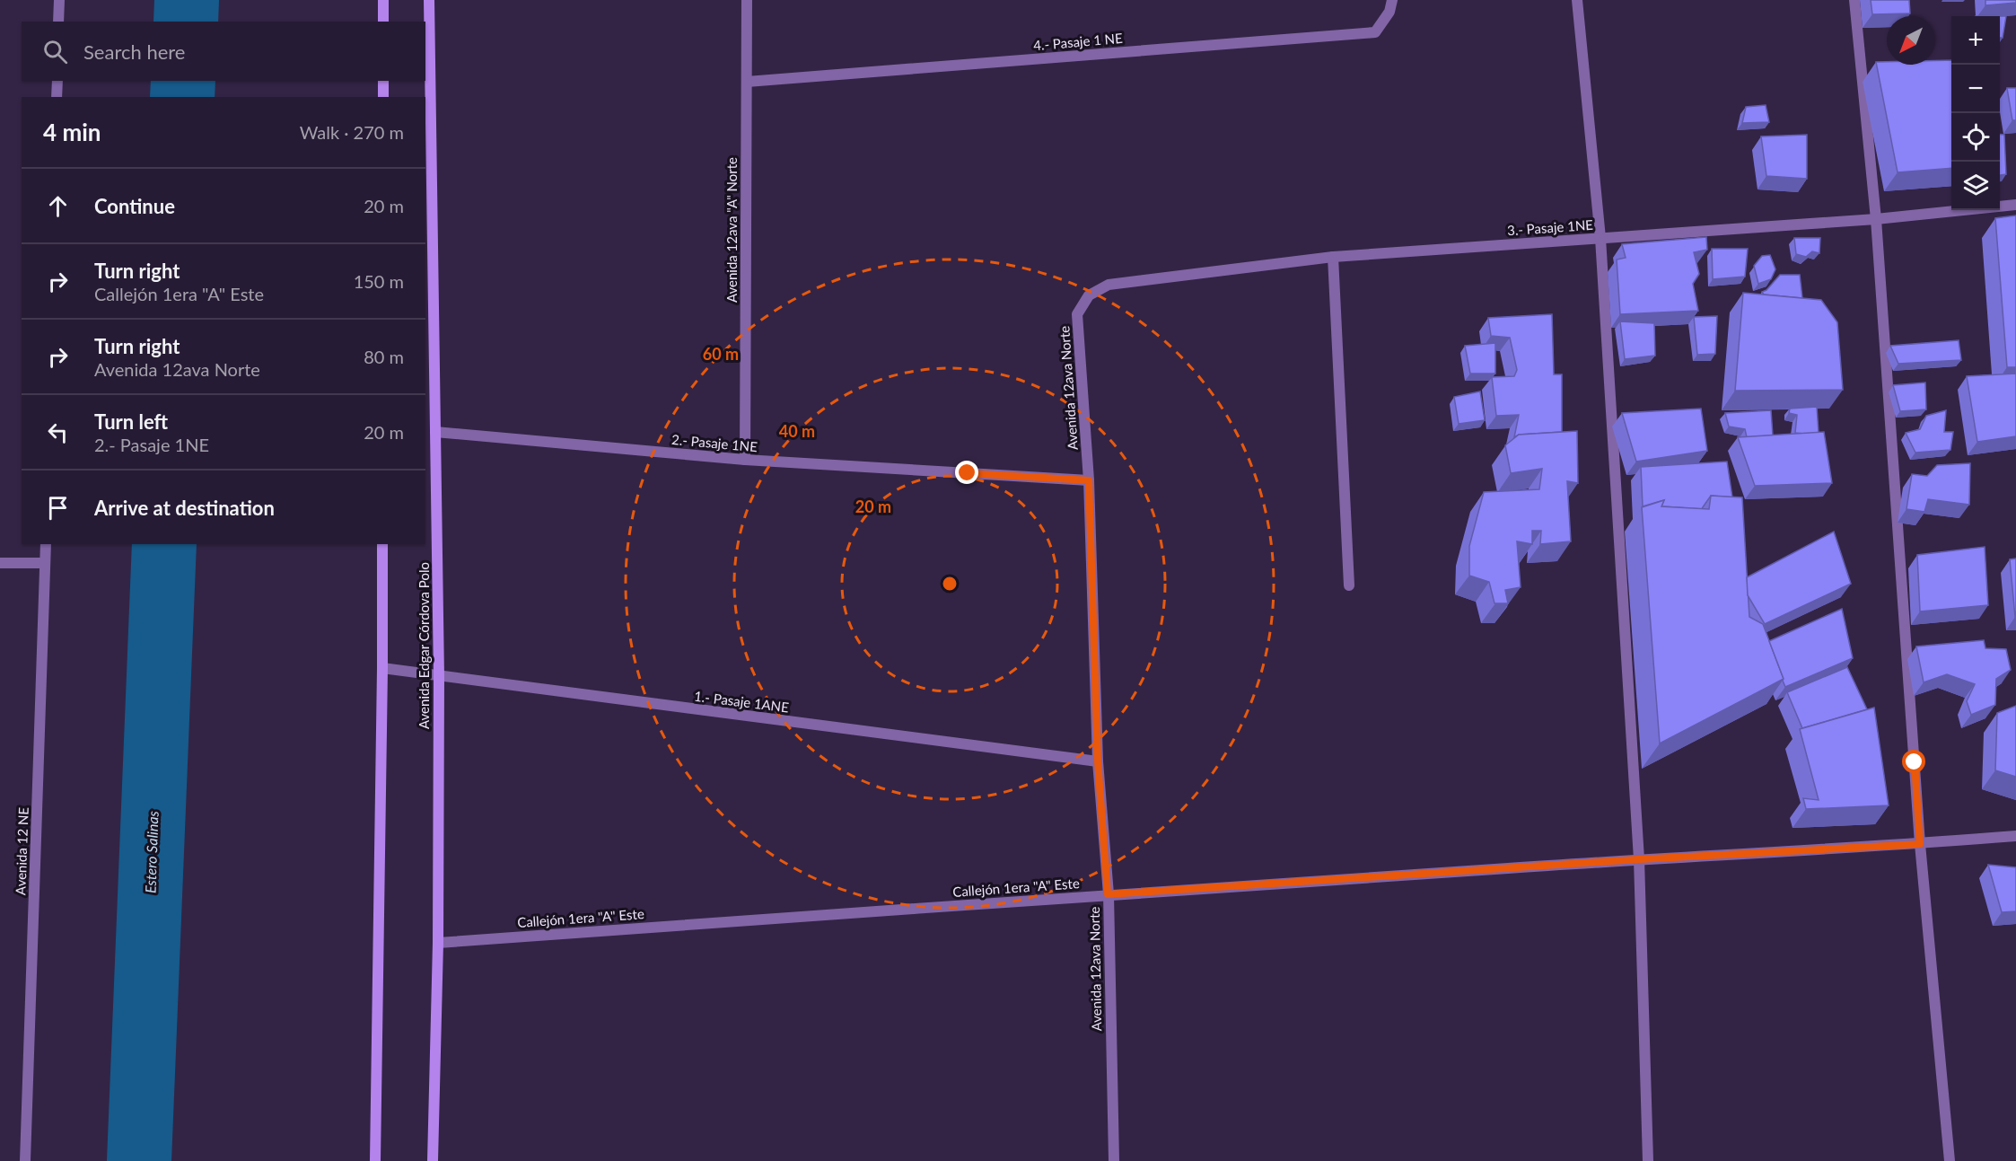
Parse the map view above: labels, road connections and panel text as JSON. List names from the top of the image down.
{
  "streets": {
    "main road": ["Avenida Edgar Córdova Polo"],
    "street": [
      "4.- Pasaje 1 NE",
      "3.- Pasaje 1NE",
      "Avenida 12ava \"A\" Norte",
      "Avenida 12ava Norte",
      "2.- Pasaje 1NE",
      "1.- Pasaje 1ANE",
      "Avenida 12 NE",
      "Callejón 1era \"A\" Este"
    ]
  },
  "crossings": [
    ["4.- Pasaje 1 NE", "Avenida 12ava \"A\" Norte"],
    ["3.- Pasaje 1NE", "Avenida 12ava Norte"],
    ["Avenida 12ava \"A\" Norte", "2.- Pasaje 1NE"],
    ["Avenida 12ava Norte", "2.- Pasaje 1NE"],
    ["Avenida 12ava Norte", "1.- Pasaje 1ANE"],
    ["Avenida 12ava Norte", "Callejón 1era \"A\" Este"],
    ["2.- Pasaje 1NE", "Avenida Edgar Córdova Polo"],
    ["Avenida Edgar Córdova Polo", "1.- Pasaje 1ANE"],
    ["Avenida Edgar Córdova Polo", "Callejón 1era \"A\" Este"]
  ],
  "water": ["Estero Salinas"],
  "north": "bottom left",
  "page": {
    "map_buttons": ["+", "−"],
    "search": "Search here",
    "heading": ["4 min", "Walk · 270 m"],
    "list": [
      ["Continue", "20 m"],
      ["Turn right", "Callejón 1era \"A\" Este", "150 m"],
      ["Turn right", "Avenida 12ava Norte", "80 m"],
      ["Turn left", "2.- Pasaje 1NE", "20 m"],
      "Arrive at destination"
    ]
  },
  "rings": ["60 m", "40 m", "20 m"]
}
